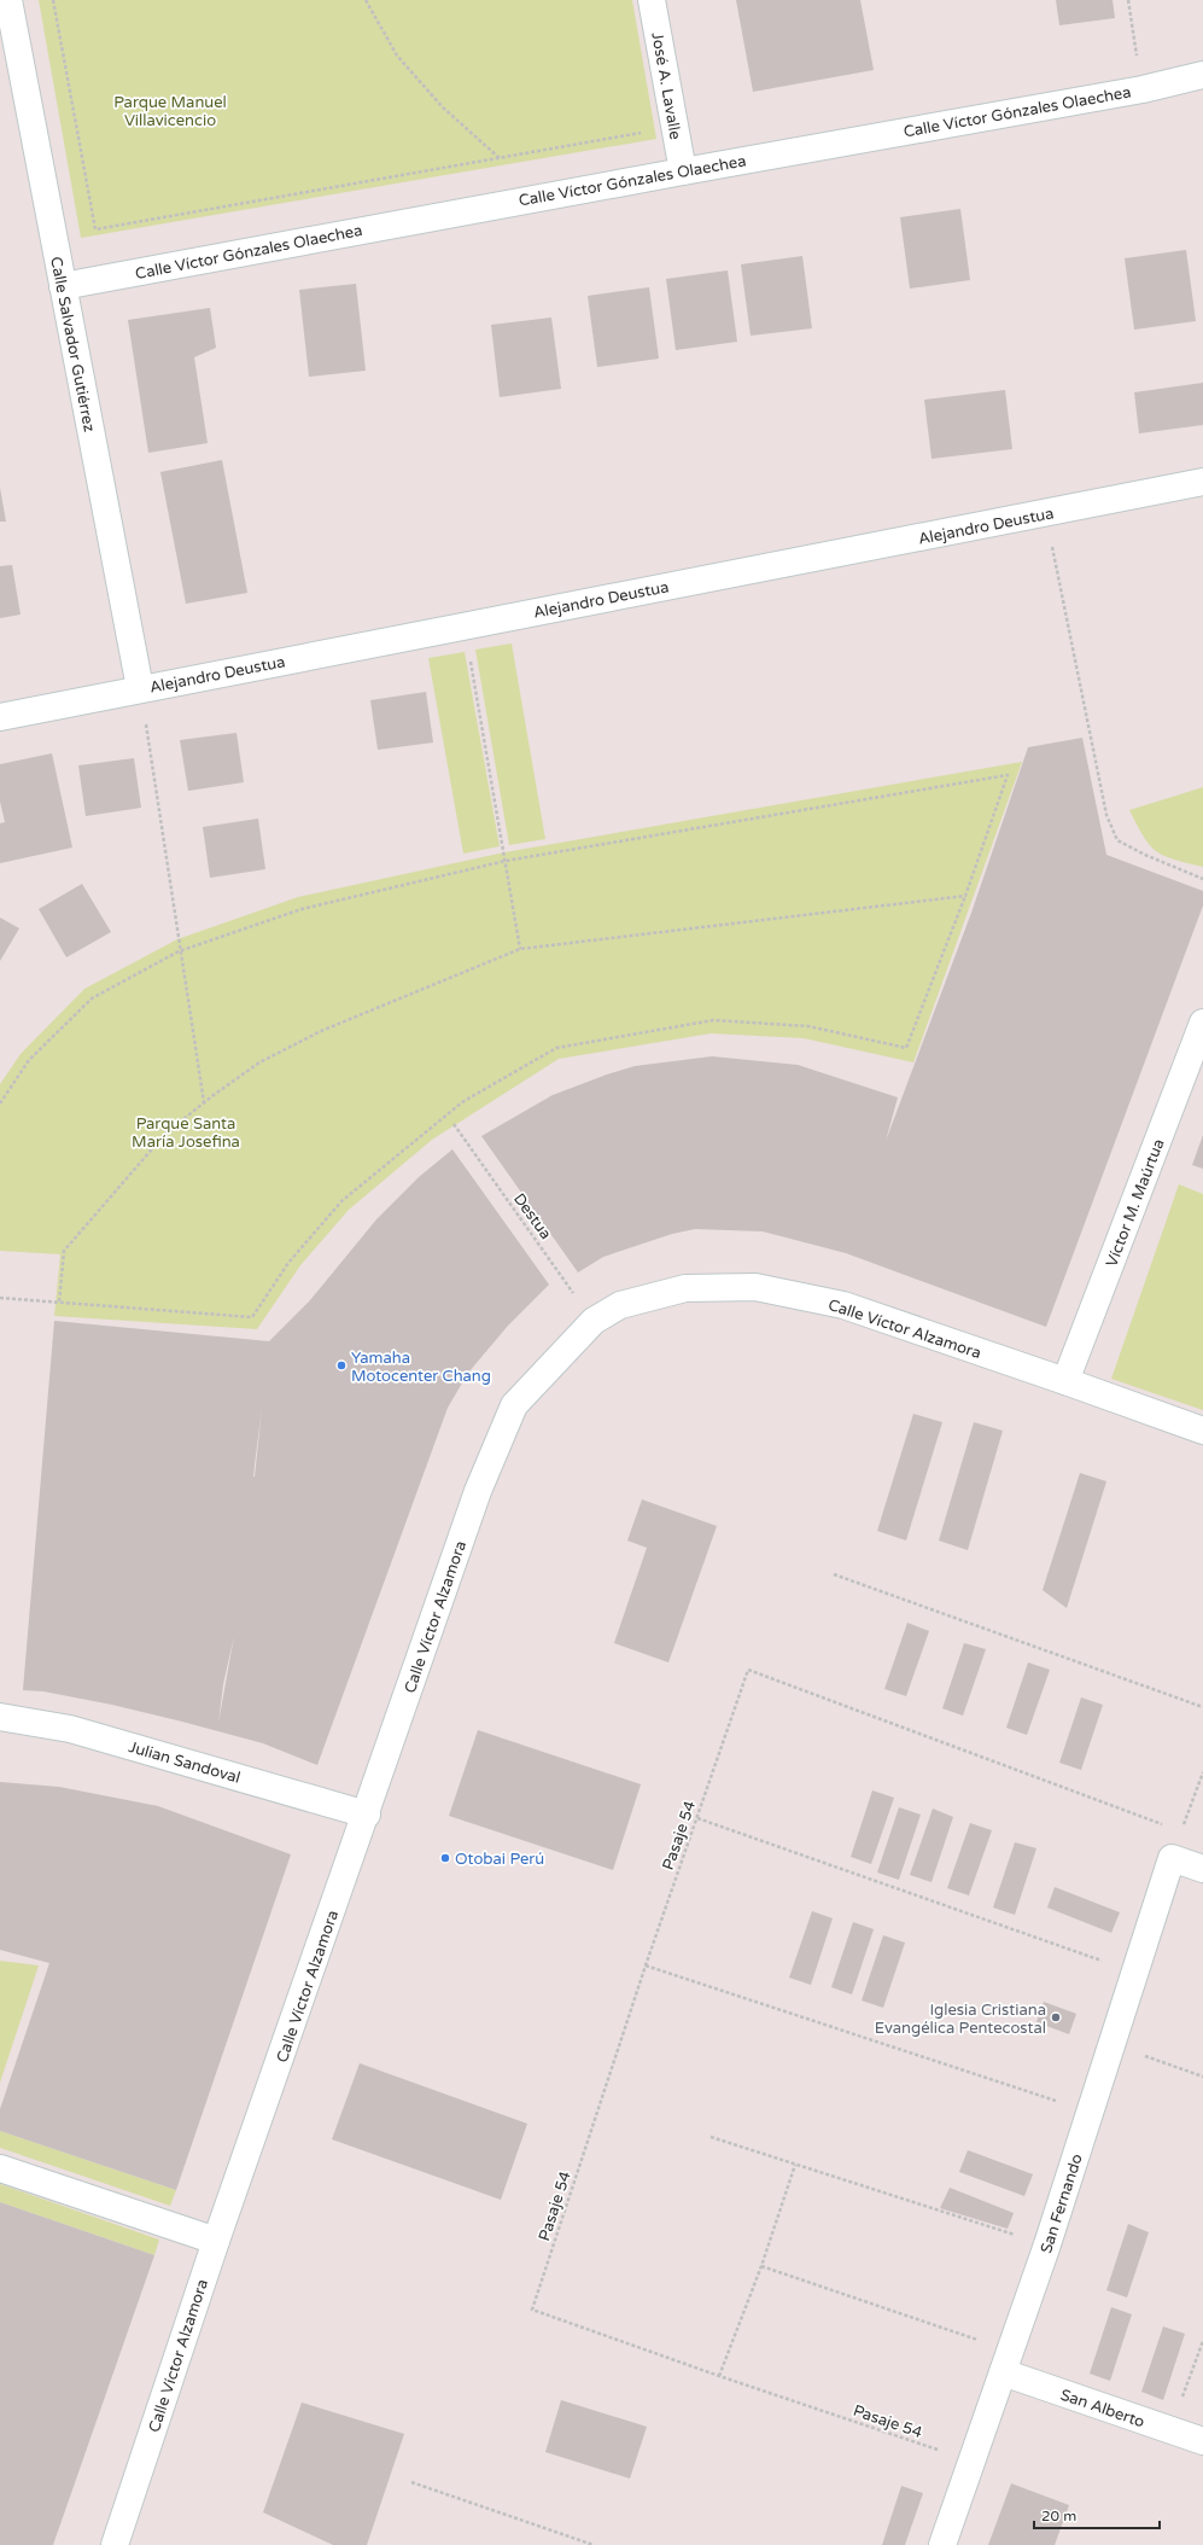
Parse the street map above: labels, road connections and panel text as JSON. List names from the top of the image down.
{
  "streets": {
    "street": [
      "José A. Lavalle",
      "Calle Víctor Gónzales Olaechea",
      "Calle Salvador Gutiérrez",
      "Alejandro Deustua",
      "Víctor M. Maúrtua",
      "Calle Víctor Alzamora",
      "Julian Sandoval",
      "San Fernando",
      "San Alberto"
    ],
    "path": ["Destua", "Pasaje 54"]
  },
  "crossings": [
    ["José A. Lavalle", "Calle Víctor Gónzales Olaechea"],
    ["Calle Víctor Gónzales Olaechea", "Calle Salvador Gutiérrez"],
    ["Calle Salvador Gutiérrez", "Alejandro Deustua"],
    ["Víctor M. Maúrtua", "Calle Víctor Alzamora"],
    ["Destua", "Calle Víctor Alzamora"],
    ["Calle Víctor Alzamora", "Julian Sandoval"],
    ["Pasaje 54", "San Fernando"],
    ["San Fernando", "San Alberto"]
  ],
  "parks": ["Parque Manuel Villavicencio", "Parque Santa María Josefina"],
  "places": ["Yamaha Motocenter Chang", "Otobai Perú", "Iglesia Cristiana Evangélica Pentecostal"],
  "scale_bar": "20 m"
}
